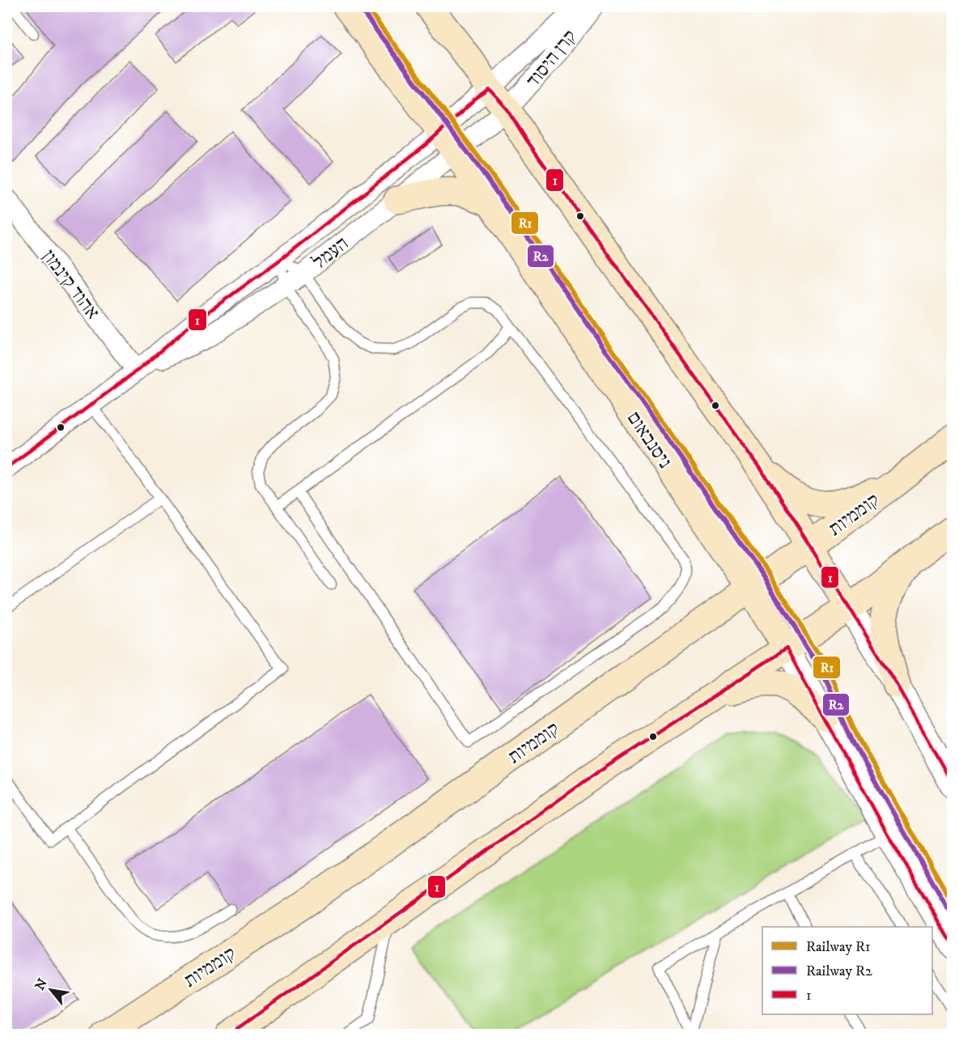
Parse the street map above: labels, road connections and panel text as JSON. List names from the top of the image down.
{
  "streets": {
    "main road": ["ניסנבאום", "קוממיות"],
    "street": ["קרן היסוד", "העמל", "אהוד קינמון"]
  },
  "crossings": [
    ["קרן היסוד", "העמל"],
    ["קרן היסוד", "ניסנבאום"],
    ["העמל", "אהוד קינמון"],
    ["העמל", "ניסנבאום"],
    ["ניסנבאום", "קוממיות"]
  ],
  "lines": ["rail line R1", "rail line R2", "transit line 1"],
  "legend": ["Railway R1", "Railway R2", "1"],
  "north": "top left"
}
